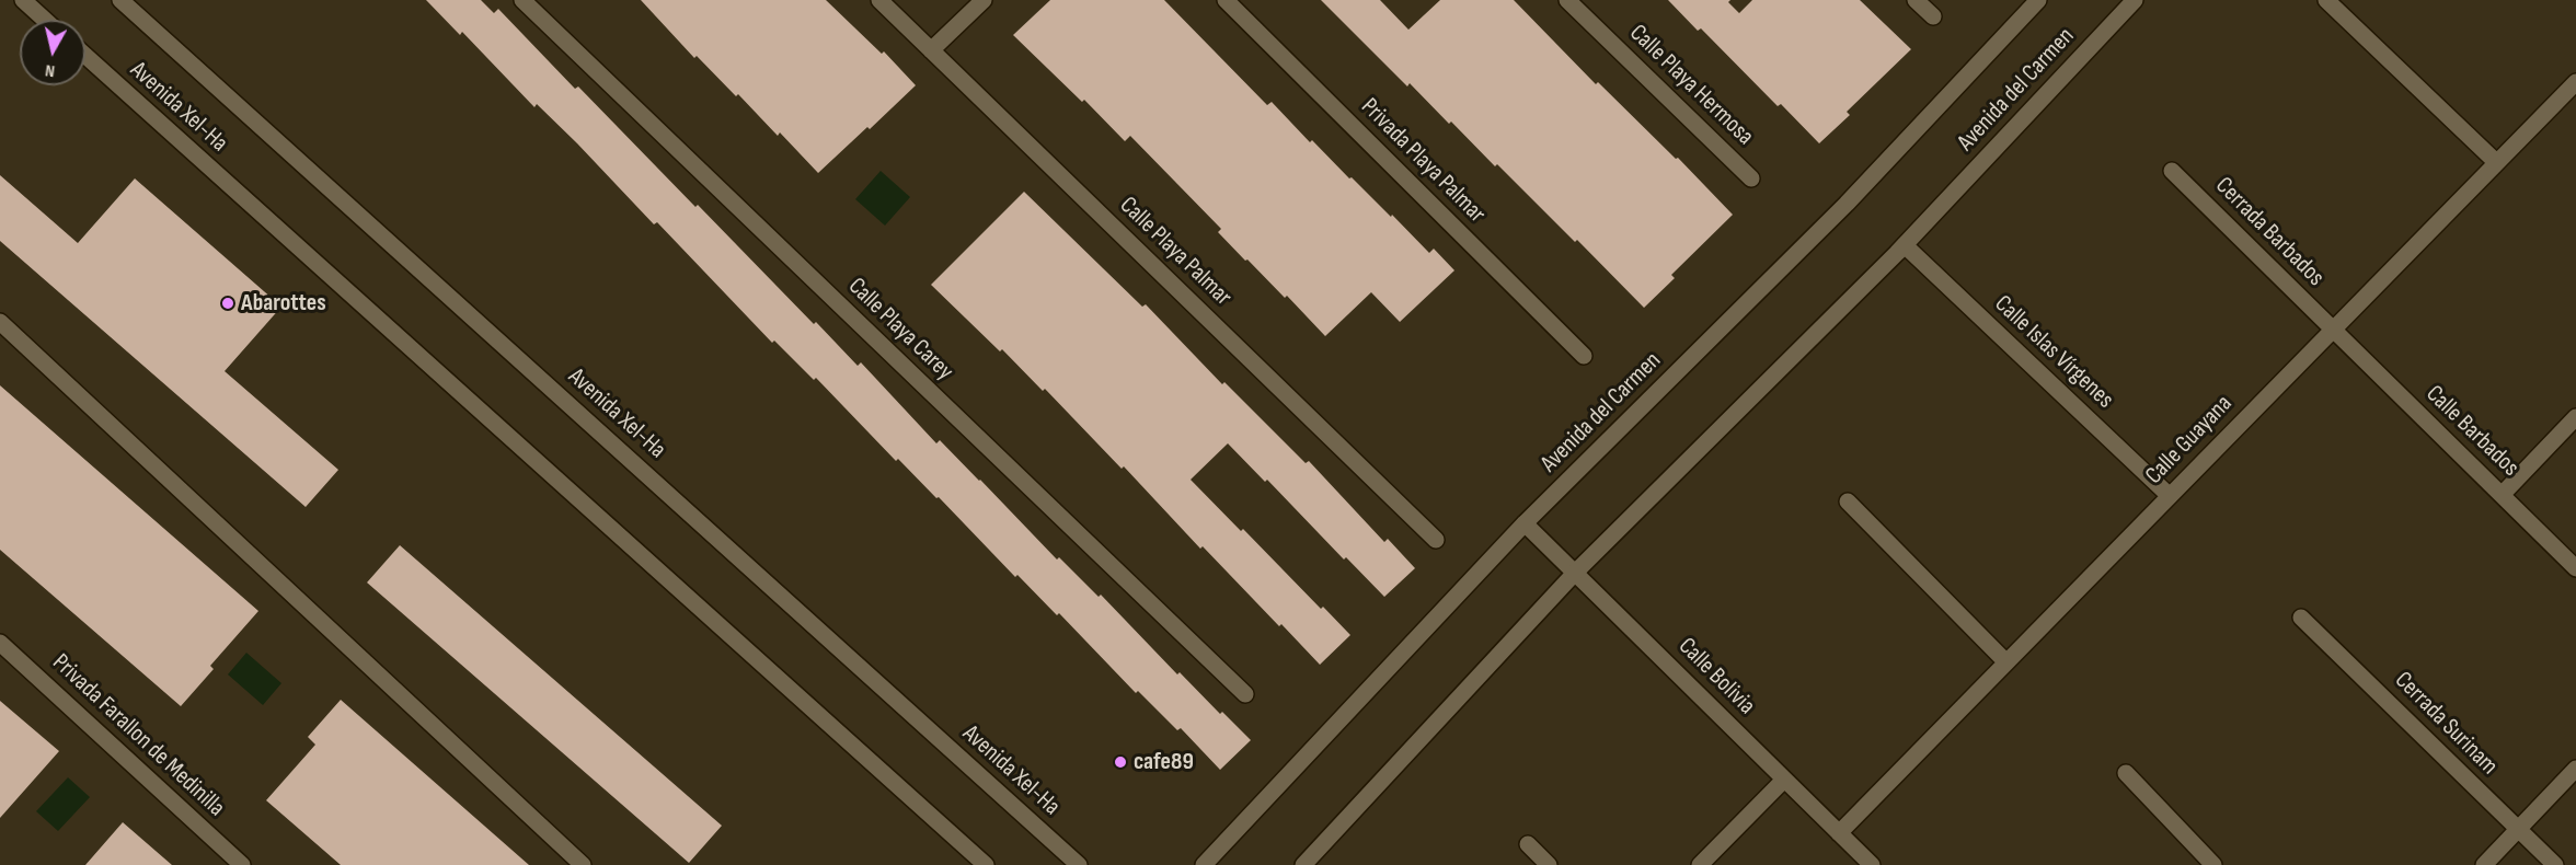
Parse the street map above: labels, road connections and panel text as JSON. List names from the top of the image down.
{
  "streets": {
    "street": [
      "Calle Playa Hermosa",
      "Avenida del Carmen",
      "Avenida Xel-Ha",
      "Privada Playa Palmar",
      "Cerrada Barbados",
      "Calle Playa Palmar",
      "Calle Playa Carey",
      "Calle Islas Vírgenes",
      "Calle Barbados",
      "Calle Guayana",
      "Calle Bolivia",
      "Cerrada Surinam",
      "Privada Farallon de Medinilla"
    ]
  },
  "crossings": [
    ["Avenida del Carmen", "Calle Islas Vírgenes"],
    ["Avenida del Carmen", "Calle Bolivia"],
    ["Cerrada Barbados", "Calle Barbados"],
    ["Cerrada Barbados", "Calle Guayana"],
    ["Calle Islas Vírgenes", "Calle Guayana"],
    ["Calle Barbados", "Calle Guayana"],
    ["Calle Guayana", "Calle Bolivia"]
  ],
  "places": ["Abarottes", "cafe89"],
  "north": "bottom"
}
